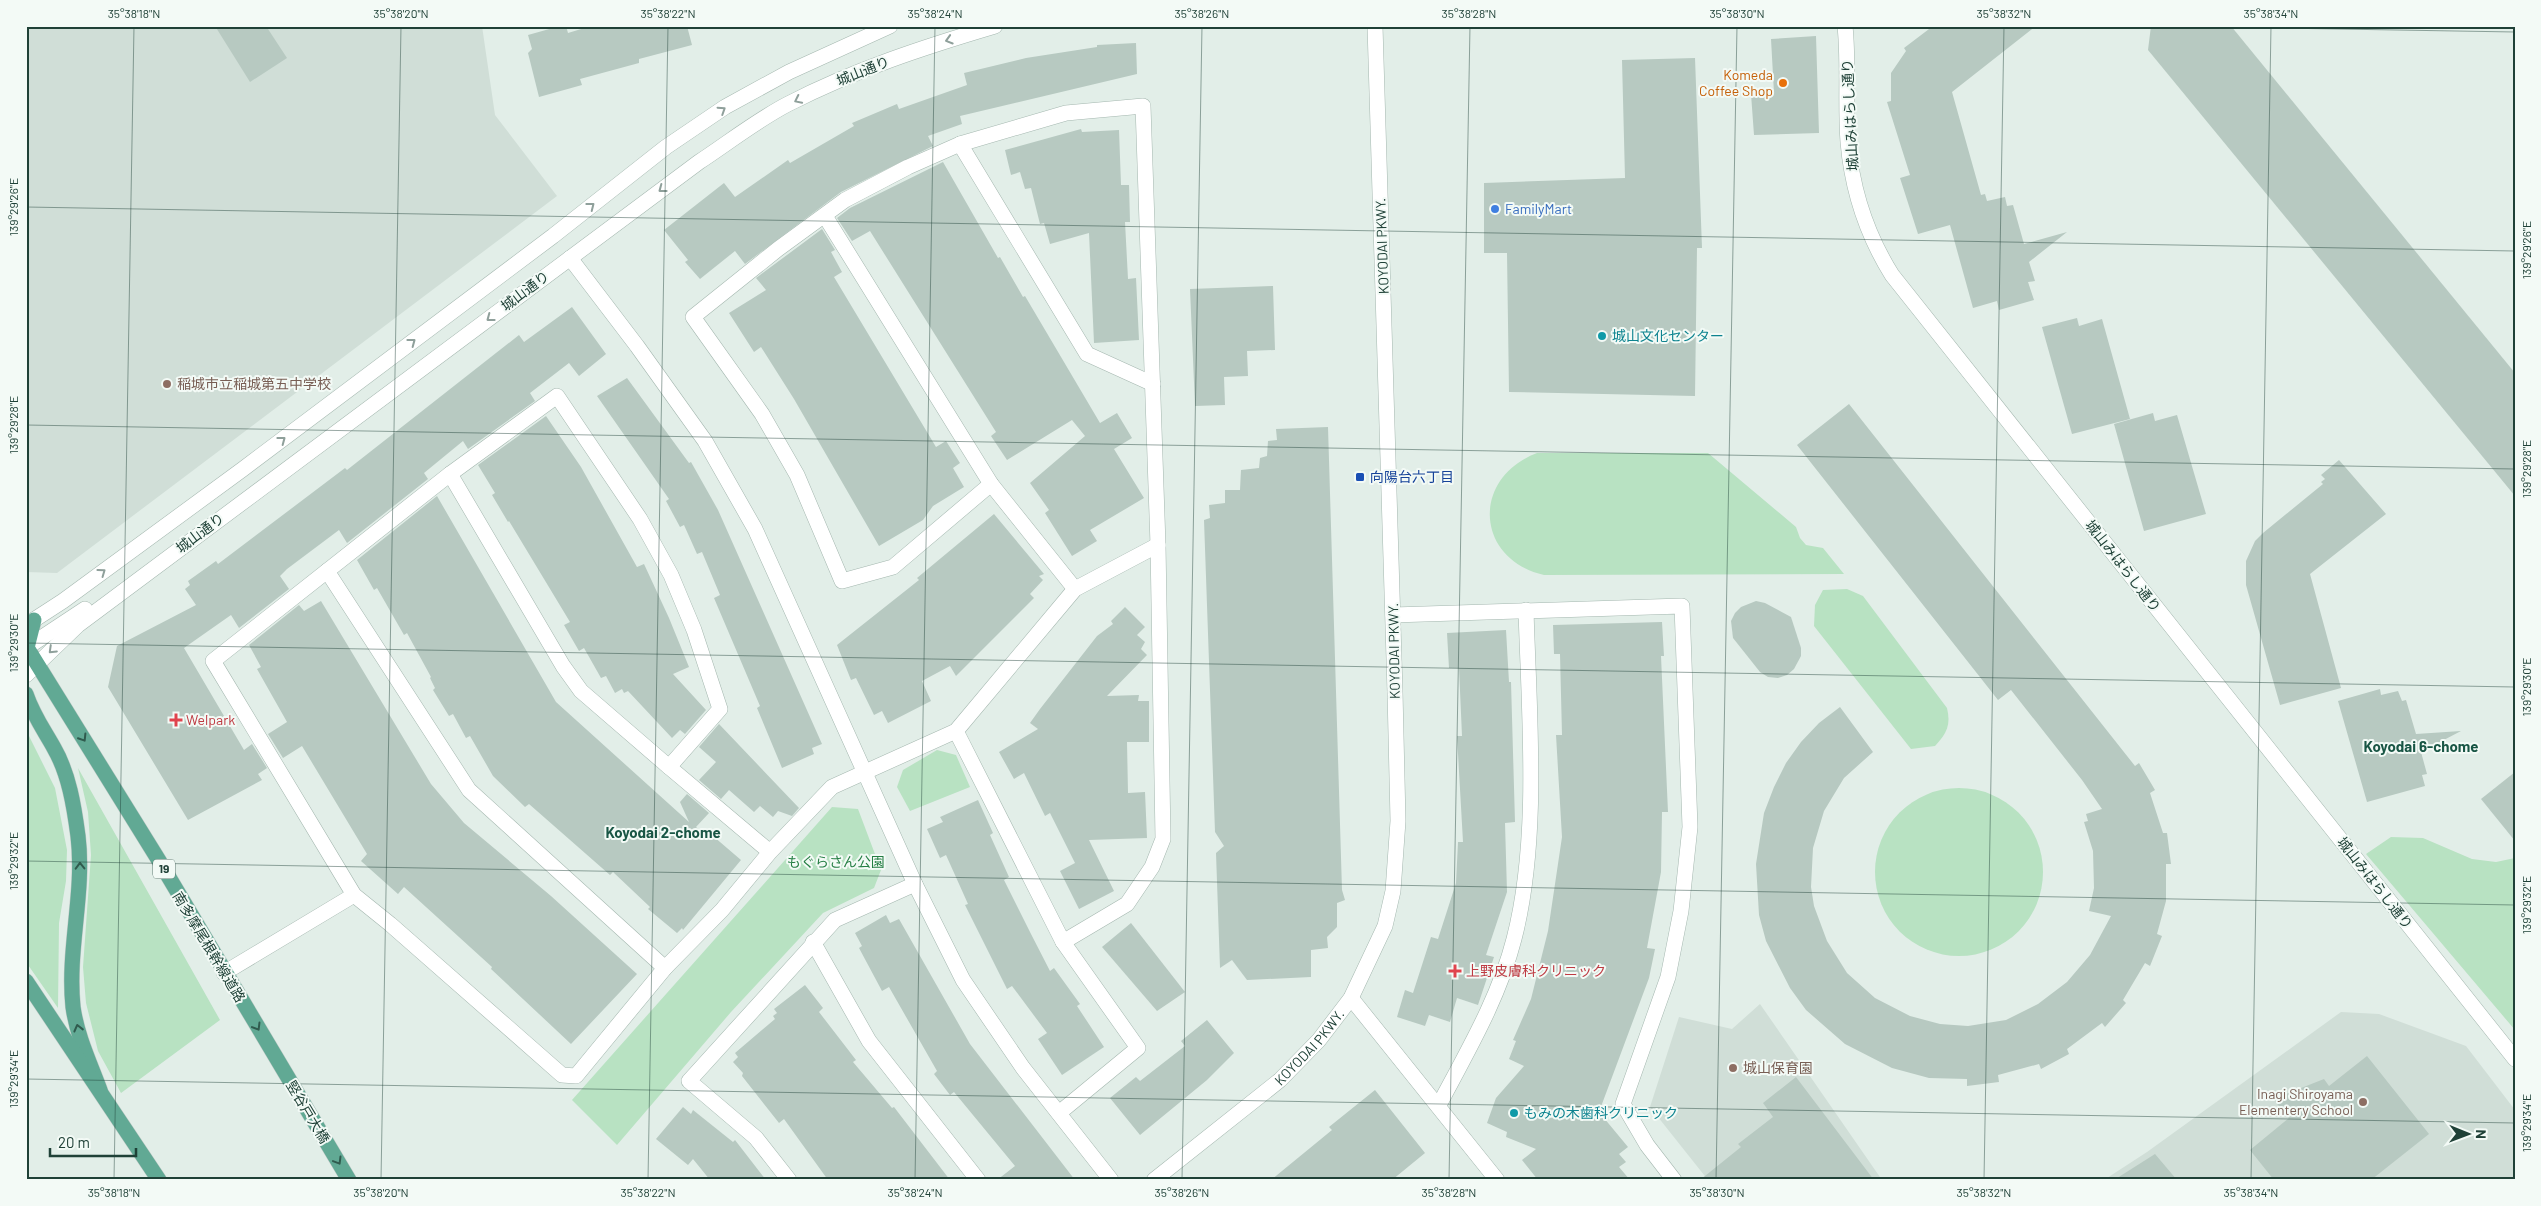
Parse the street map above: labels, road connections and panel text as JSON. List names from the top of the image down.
{
  "streets": {
    "main road": ["19", "南多摩尾根幹線道路", "竪谷戸大橋"],
    "street": ["城山通り", "城山みはらし通り", "KOYODAI PKWY."]
  },
  "crossings": [
    ["城山通り", "南多摩尾根幹線道路"],
    ["南多摩尾根幹線道路", "竪谷戸大橋"]
  ],
  "one_way": ["竪谷戸大橋"],
  "districts": ["Koyodai 6-chome", "Koyodai 2-chome"],
  "parks": ["もぐらさん公園"],
  "places": {
    "other": [
      "Komeda Coffee Shop",
      "FamilyMart",
      "城山文化センター",
      "稲城市立稲城第五中学校",
      "城山保育園",
      "Inagi Shiroyama Elementery School",
      "もみの木歯科クリニック"
    ],
    "transit": ["向陽台六丁目"],
    "health": ["Welpark", "上野皮膚科クリニック"]
  },
  "scale_bar": "20 m",
  "north": "right",
  "coordinates": [
    "35°38'18\"N",
    "35°38'20\"N",
    "35°38'22\"N",
    "35°38'24\"N",
    "35°38'26\"N",
    "35°38'28\"N",
    "35°38'30\"N",
    "35°38'32\"N",
    "35°38'34\"N",
    "139°29'26\"E",
    "139°29'28\"E",
    "139°29'30\"E",
    "139°29'32\"E",
    "139°29'34\"E"
  ]
}
